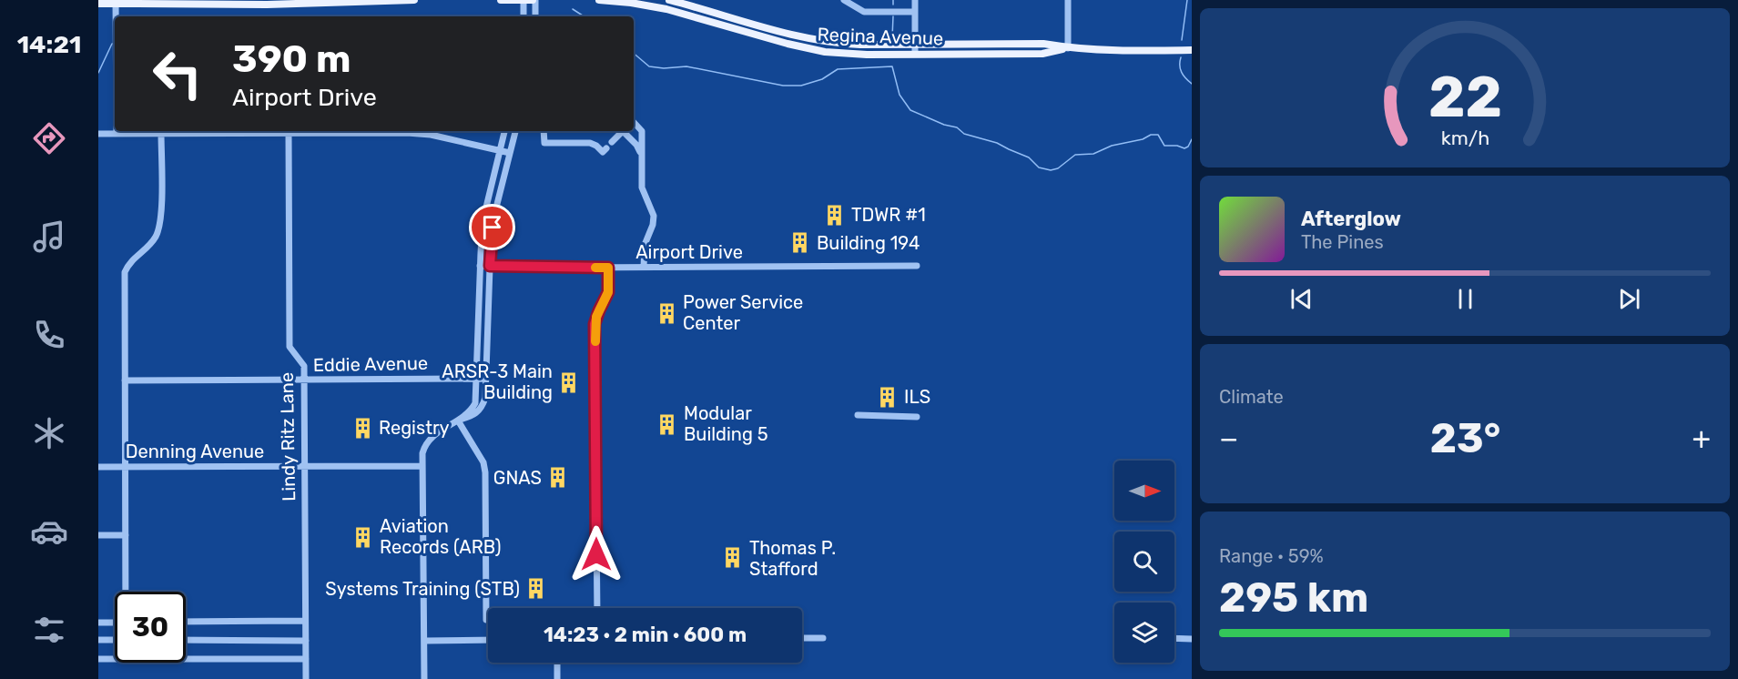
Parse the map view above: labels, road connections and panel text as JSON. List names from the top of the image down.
{
  "streets": {
    "main road": ["Regina Avenue"],
    "street": [
      "Airport Drive",
      "Eddie Avenue",
      "Lindy Ritz Lane",
      "Denning Avenue"
    ]
  },
  "crossings": [
    ["Eddie Avenue", "Lindy Ritz Lane"],
    ["Lindy Ritz Lane", "Denning Avenue"]
  ],
  "places": {
    "building": [
      "TDWR #1",
      "Building 194",
      "Power Service Center",
      "ARSR-3 Main Building",
      "ILS",
      "Modular Building 5",
      "Registry",
      "GNAS",
      "Aviation Records (ARB)",
      "Thomas P. Stafford",
      "Systems Training (STB)"
    ]
  },
  "north": "right",
  "page": {
    "tabs": "14:21",
    "turn": ["390 m", "Airport Drive"],
    "song": ["Afterglow", "The Pines"],
    "tile": [
      "Climate",
      ["Range · 59%", "295 km"]
    ],
    "heat": ["−", "23°", "+"],
    "limit": "30",
    "trip": "14:23 · 2 min · 600 m",
    "gauge": ["22", "km/h"]
  }
}
